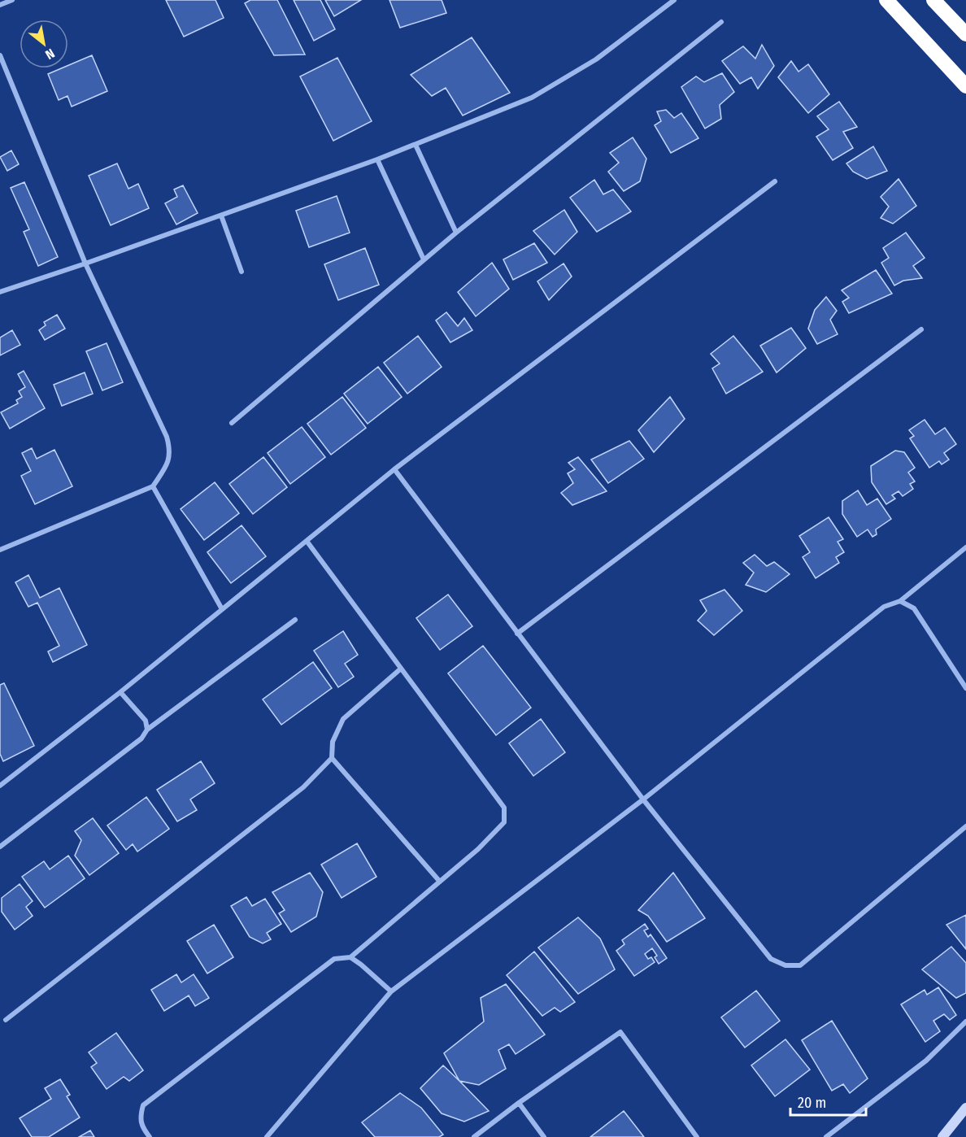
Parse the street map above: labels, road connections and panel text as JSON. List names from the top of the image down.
{
  "scale_bar": "20 m",
  "north": "bottom right"
}
